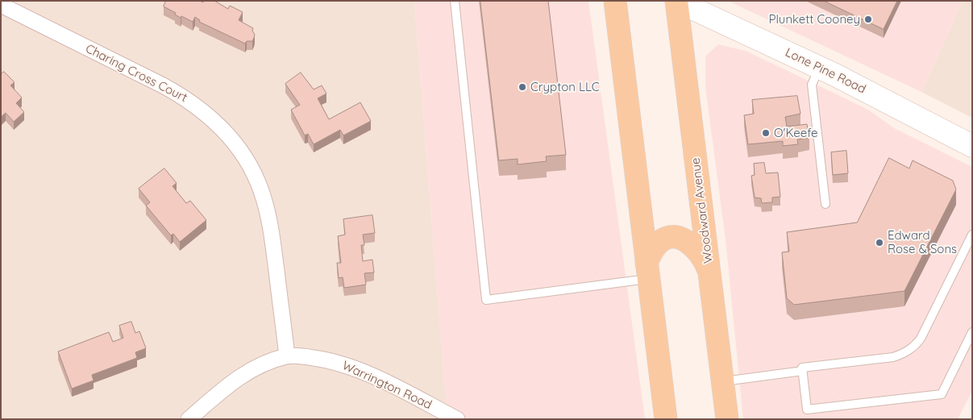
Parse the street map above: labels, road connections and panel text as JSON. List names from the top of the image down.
{
  "streets": {
    "main road": ["Woodward Avenue"],
    "street": ["Lone Pine Road", "Charing Cross Court", "Warrington Road"]
  },
  "crossings": [
    ["Lone Pine Road", "Woodward Avenue"],
    ["Charing Cross Court", "Warrington Road"]
  ],
  "places": [
    "Plunkett Cooney",
    "Crypton LLC",
    "O'Keefe",
    "Edward Rose & Sons"
  ]
}
